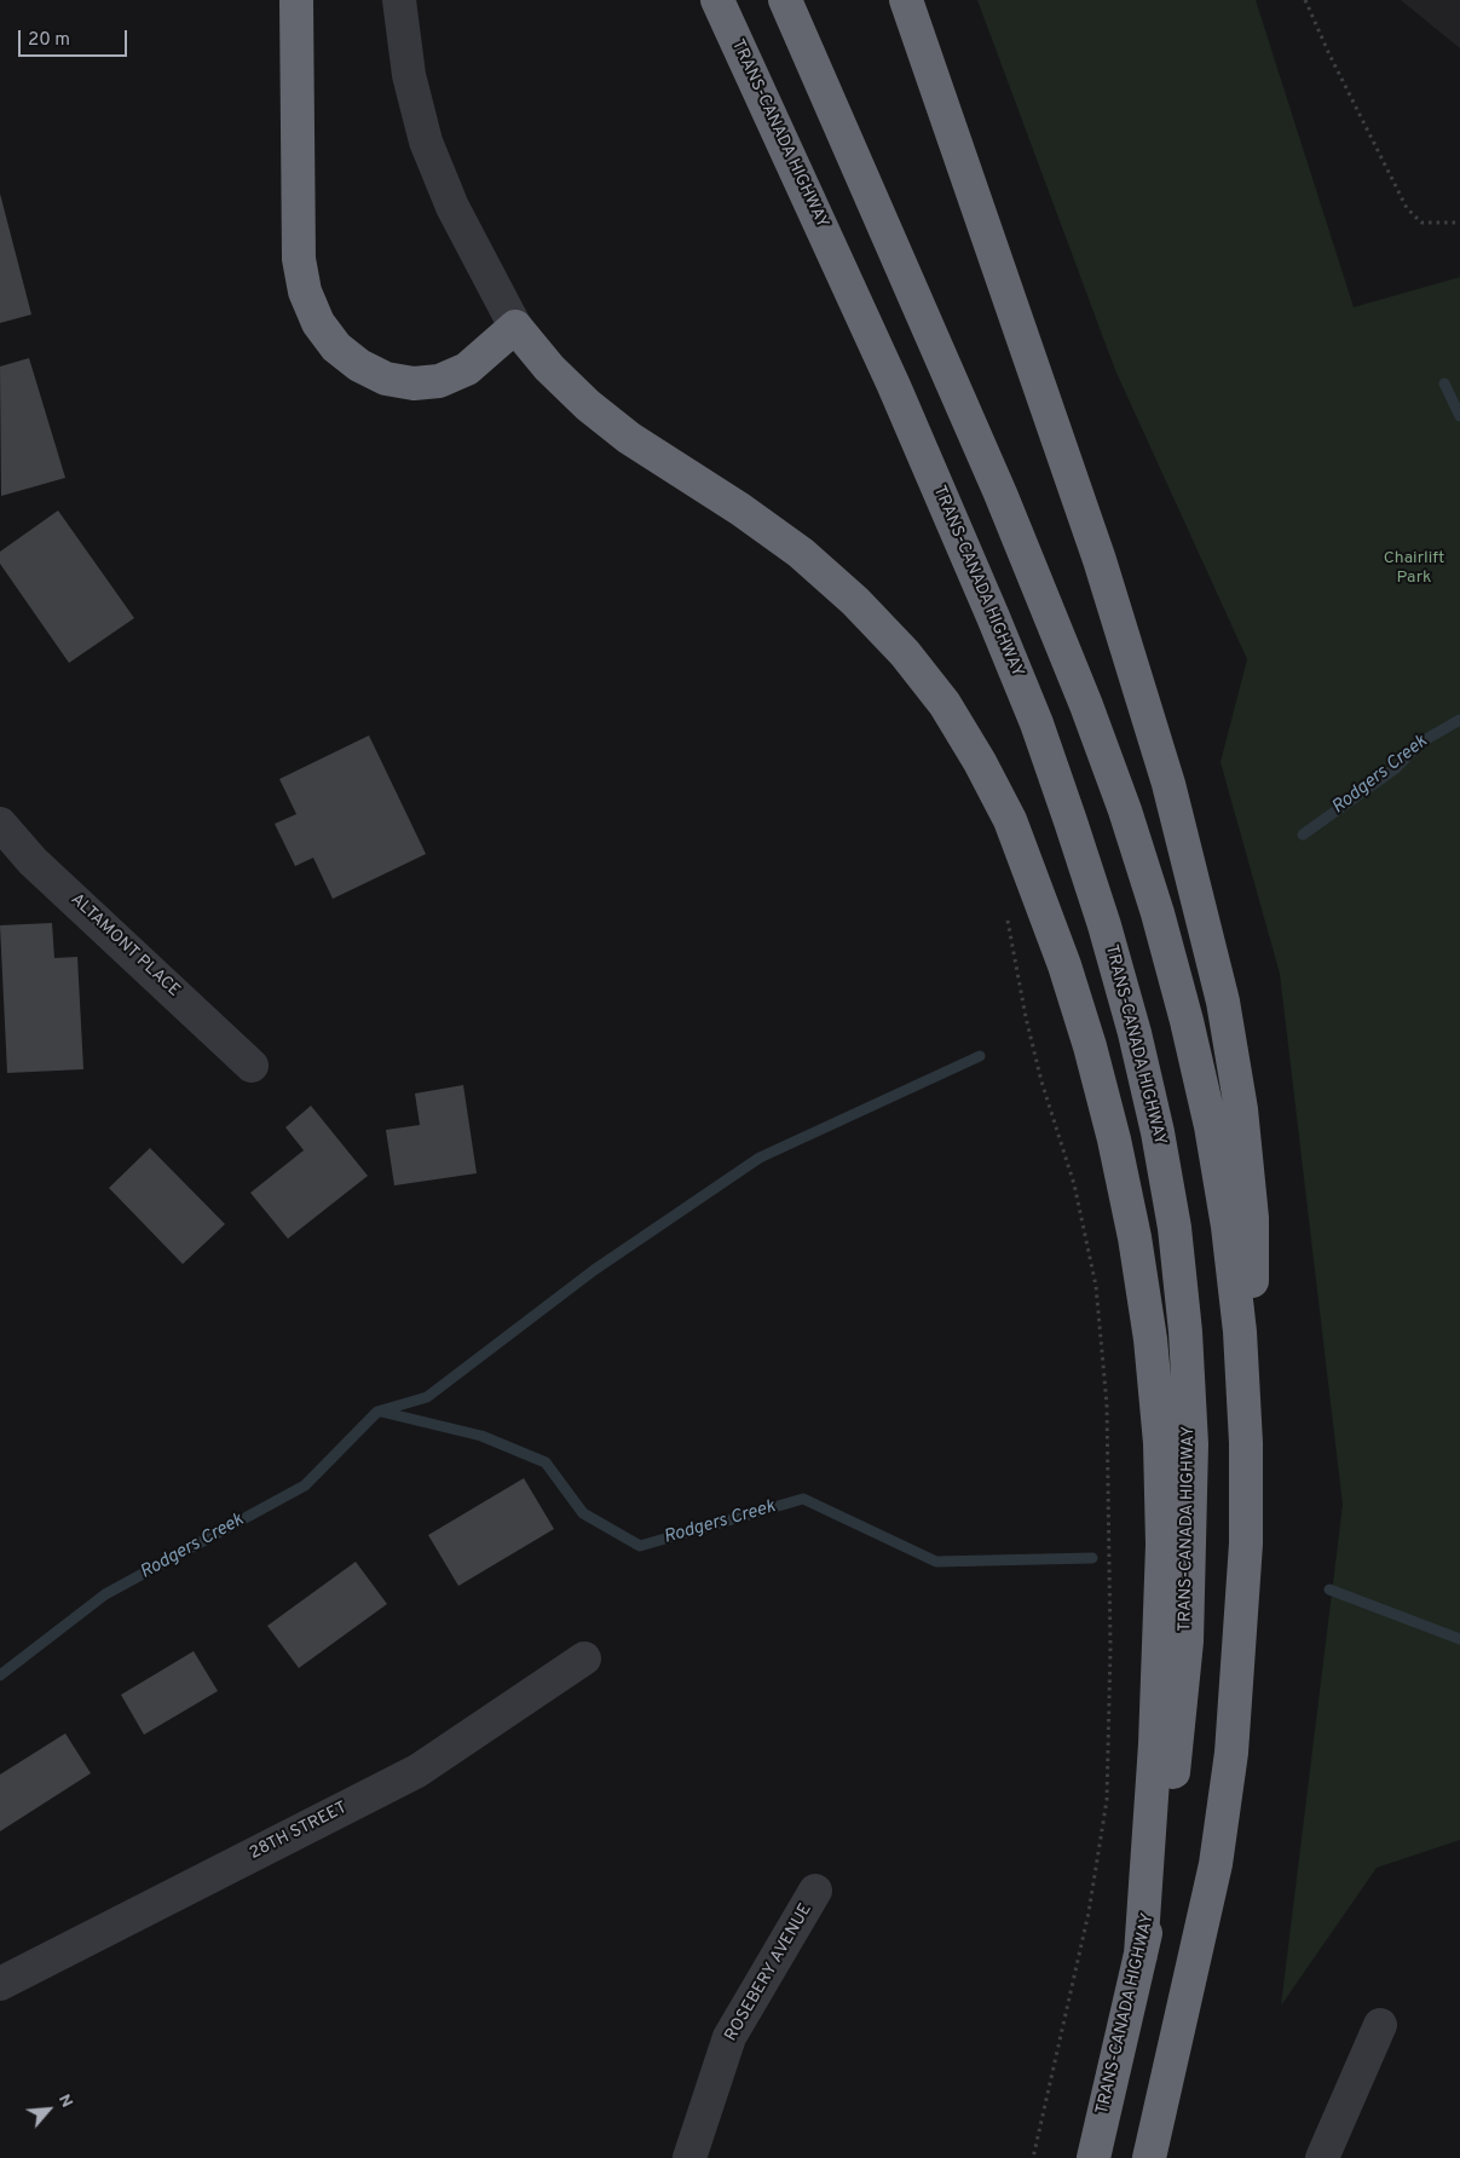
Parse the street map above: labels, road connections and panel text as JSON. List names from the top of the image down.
{
  "streets": {
    "highway": ["TRANS-CANADA HIGHWAY"],
    "street": ["ALTAMONT PLACE", "28TH STREET", "ROSEBERY AVENUE"]
  },
  "water": ["Rodgers Creek"],
  "parks": ["Chairlift Park"],
  "scale_bar": "20 m",
  "north": "top right"
}
